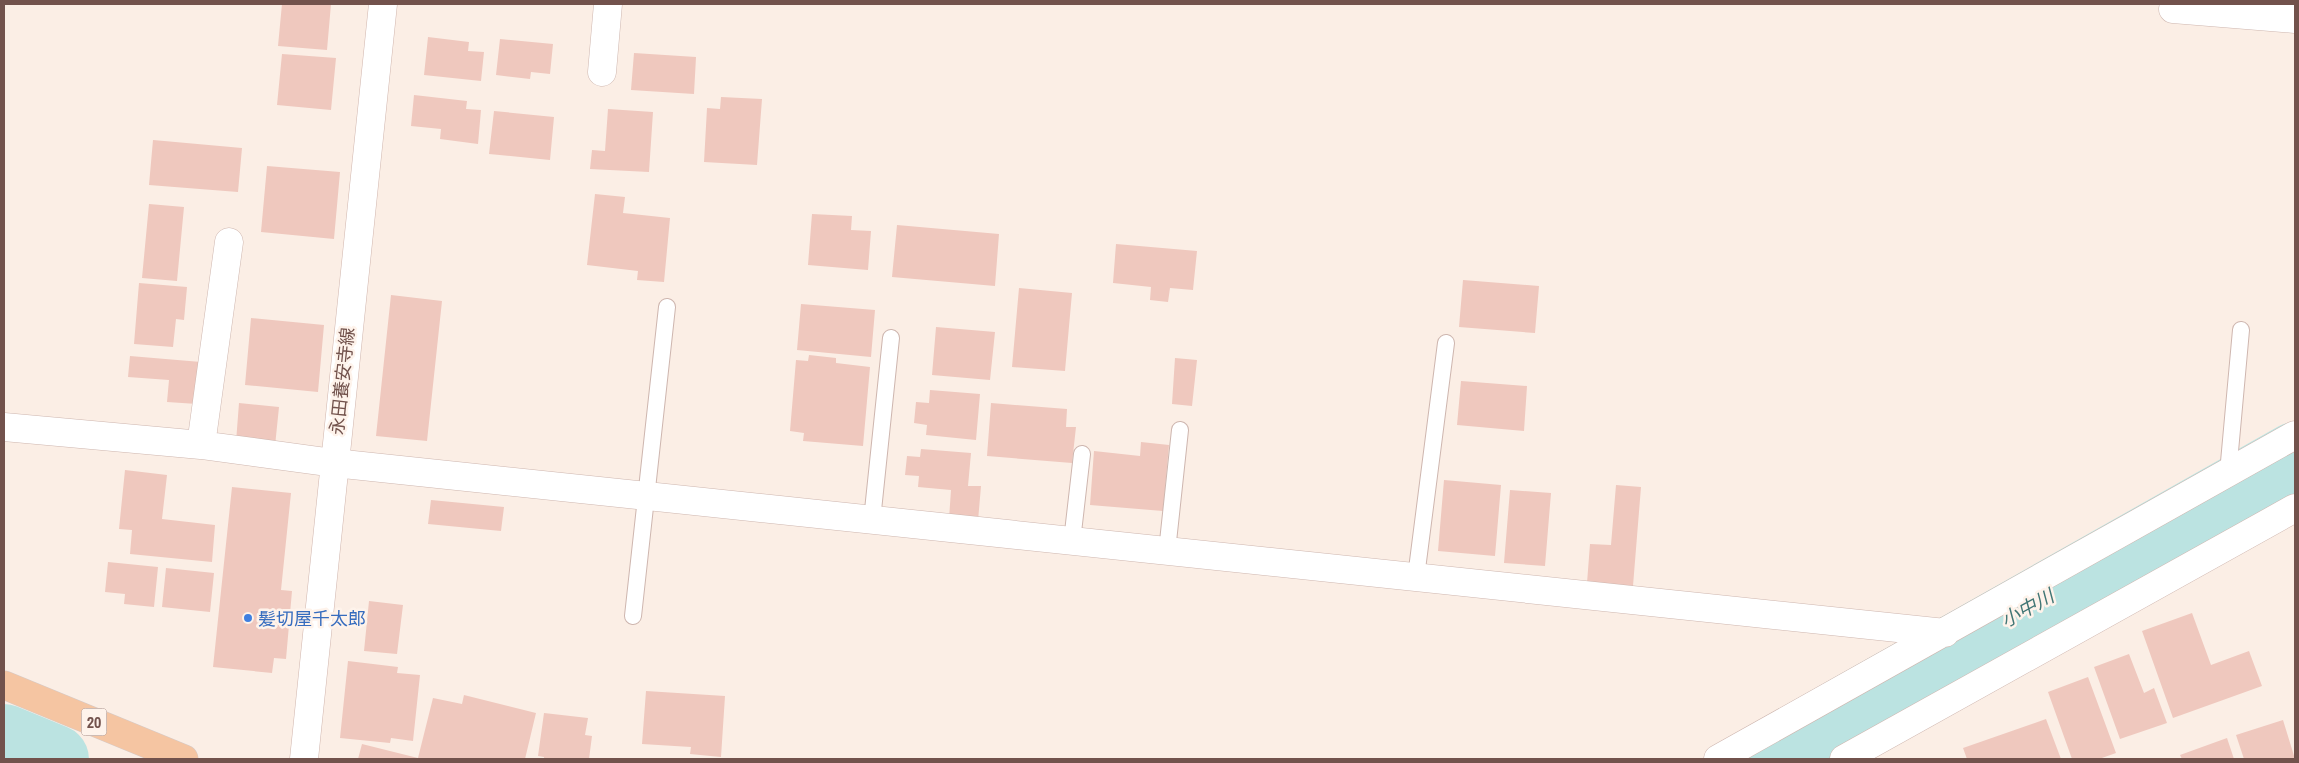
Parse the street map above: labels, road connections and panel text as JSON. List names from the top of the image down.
{
  "streets": {
    "main road": ["20"],
    "street": ["永田養安寺線"]
  },
  "water": ["小中川"],
  "places": ["髪切屋千太郎"]
}
